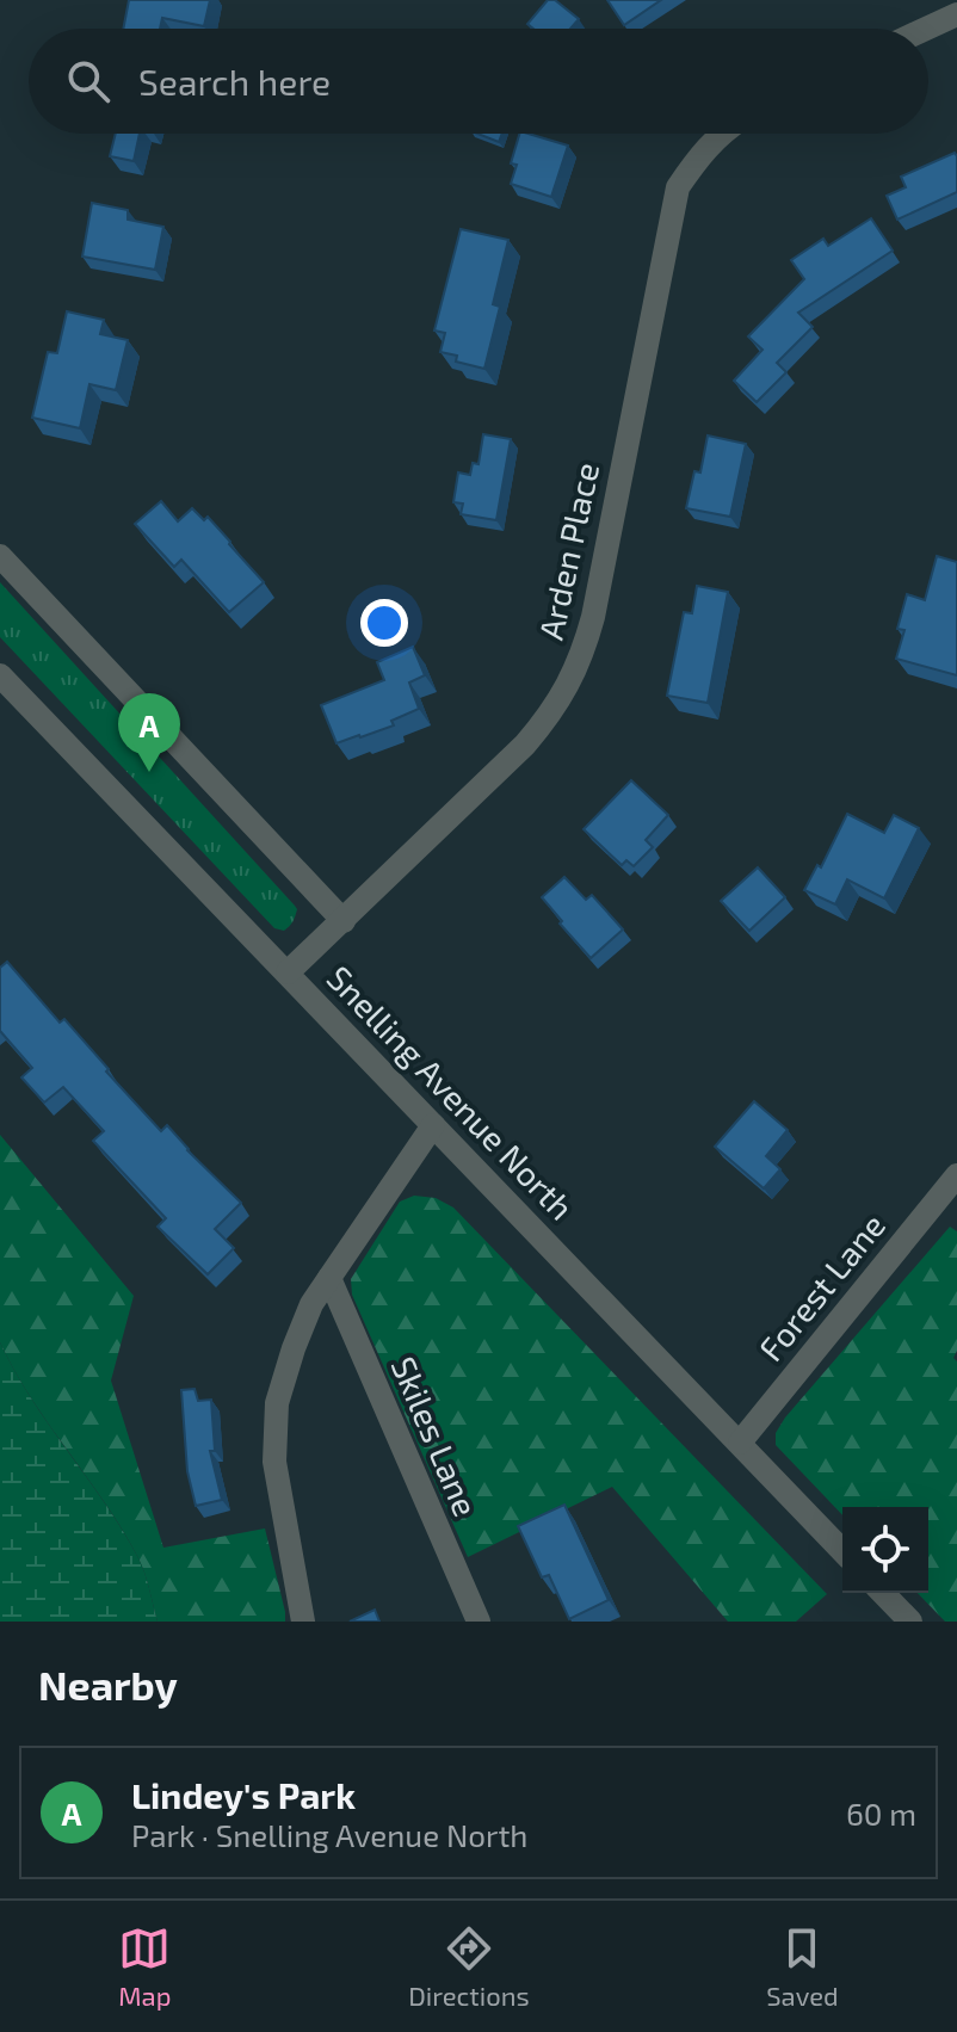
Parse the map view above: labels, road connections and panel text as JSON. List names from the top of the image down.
{
  "streets": {
    "street": [
      "Arden Place",
      "Snelling Avenue North",
      "Forest Lane",
      "Skiles Lane"
    ]
  },
  "crossings": [
    ["Arden Place", "Snelling Avenue North"],
    ["Snelling Avenue North", "Forest Lane"]
  ],
  "page": {
    "search": "Search here",
    "pins": "A",
    "heading": "Nearby",
    "list": [
      {
        "mark": "A",
        "name": "Lindey's Park",
        "note": "Park · Snelling Avenue North",
        "value": "60 m"
      }
    ],
    "nav": ["Map", "Directions", "Saved"]
  }
}
